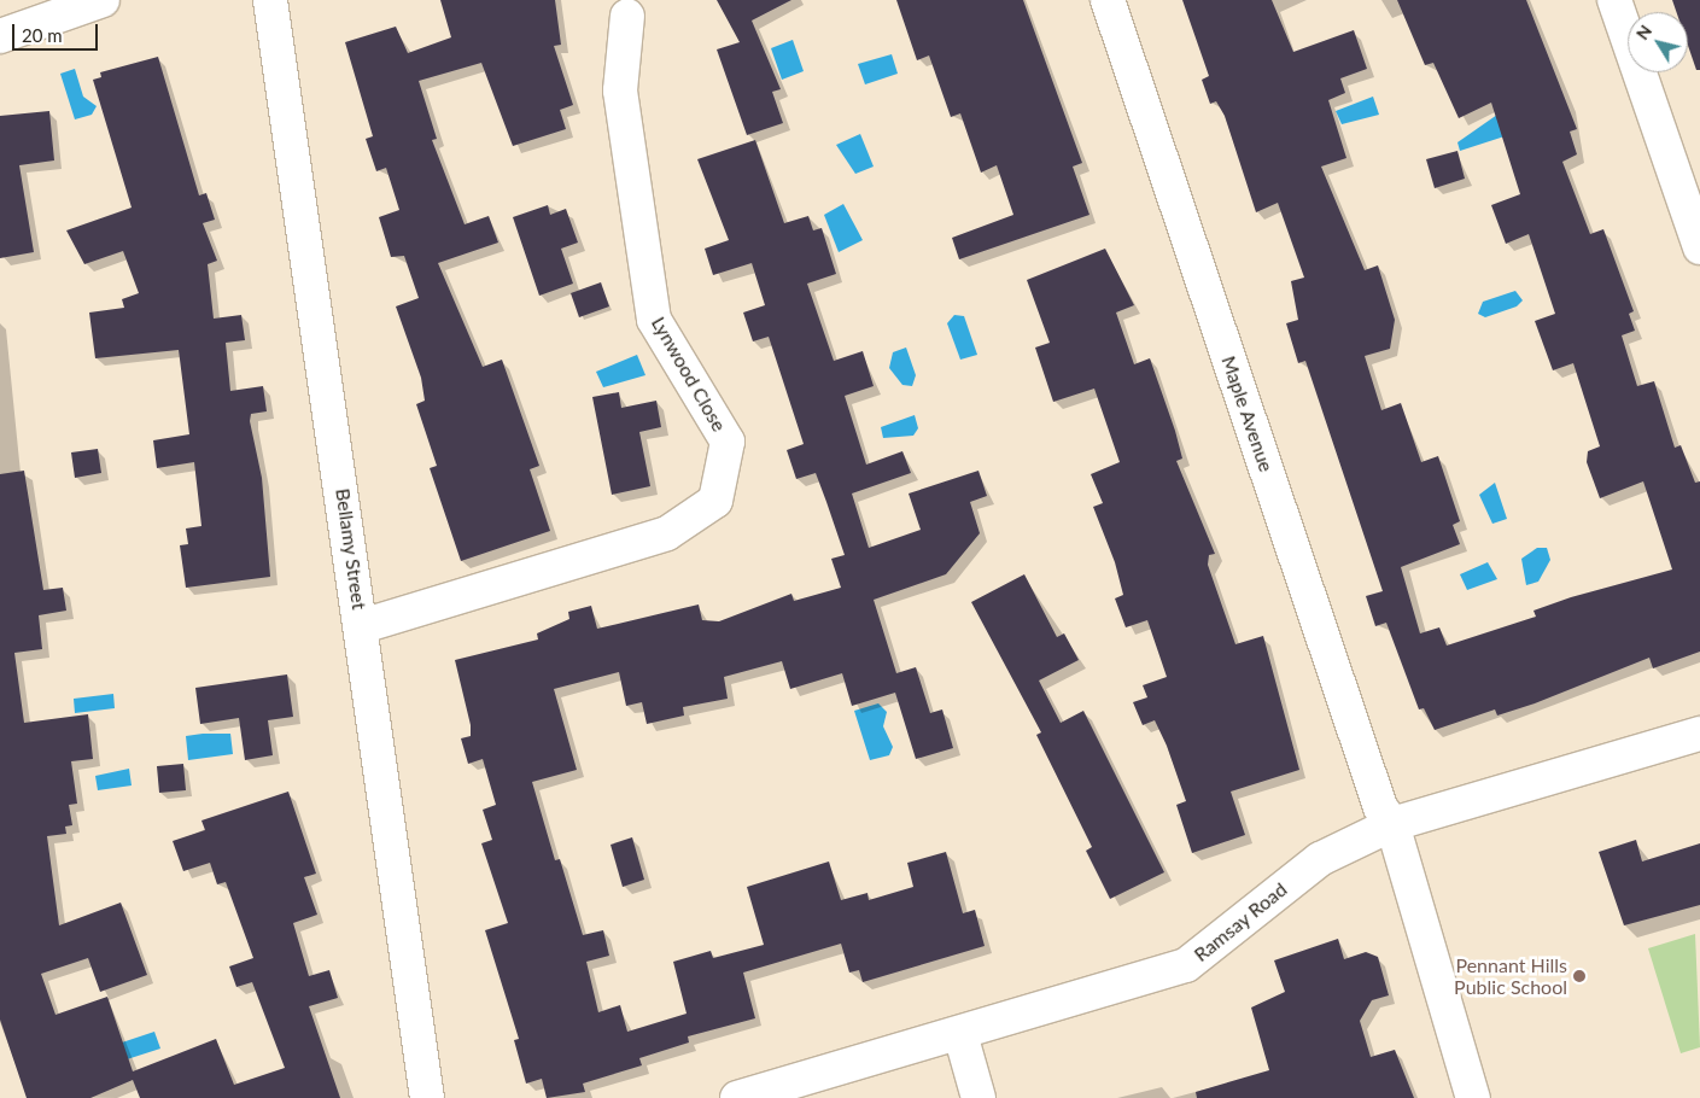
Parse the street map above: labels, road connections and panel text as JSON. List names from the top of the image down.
{
  "streets": {
    "street": [
      "Lynwood Close",
      "Maple Avenue",
      "Bellamy Street",
      "Ramsay Road"
    ]
  },
  "crossings": [
    ["Lynwood Close", "Bellamy Street"],
    ["Maple Avenue", "Ramsay Road"]
  ],
  "places": ["Pennant Hills Public School"],
  "scale_bar": "20 m",
  "north": "top left"
}
